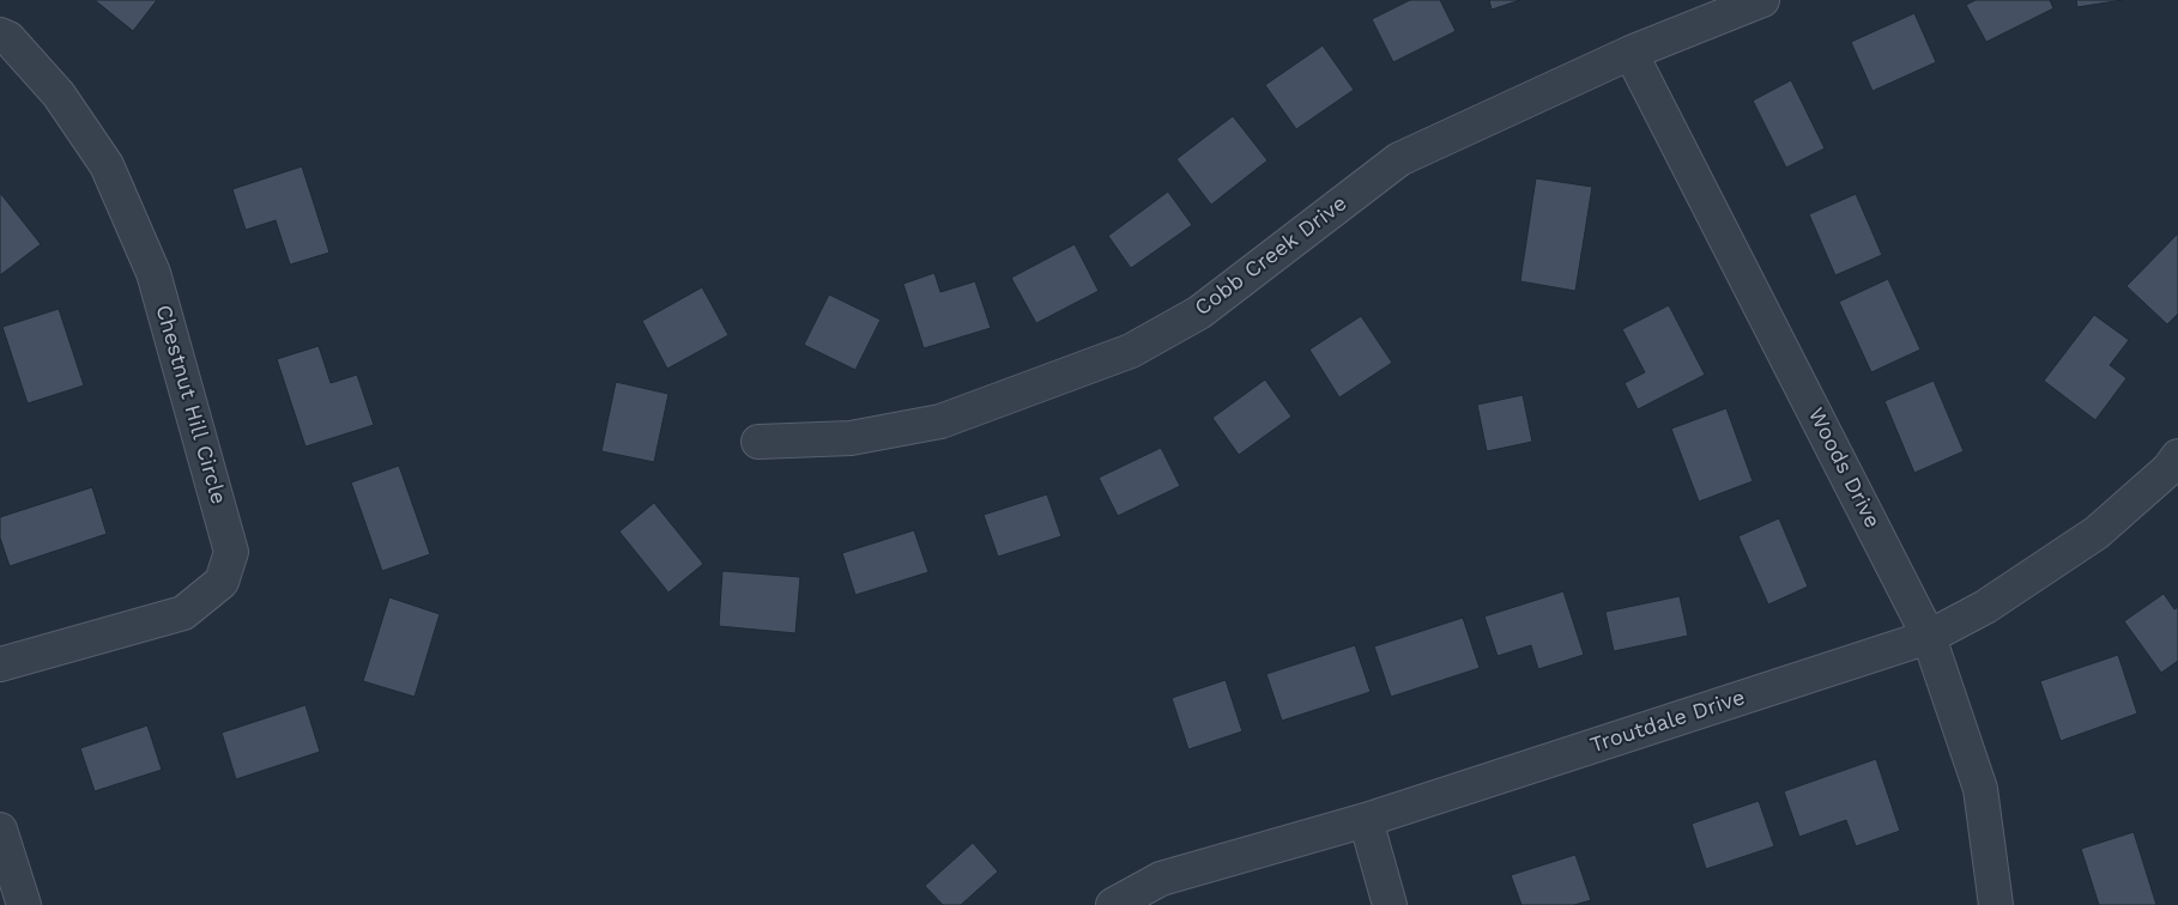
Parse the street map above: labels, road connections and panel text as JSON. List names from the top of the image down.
{
  "streets": {
    "street": [
      "Cobb Creek Drive",
      "Chestnut Hill Circle",
      "Woods Drive",
      "Troutdale Drive"
    ]
  },
  "crossings": [
    ["Cobb Creek Drive", "Woods Drive"],
    ["Woods Drive", "Troutdale Drive"]
  ]
}
